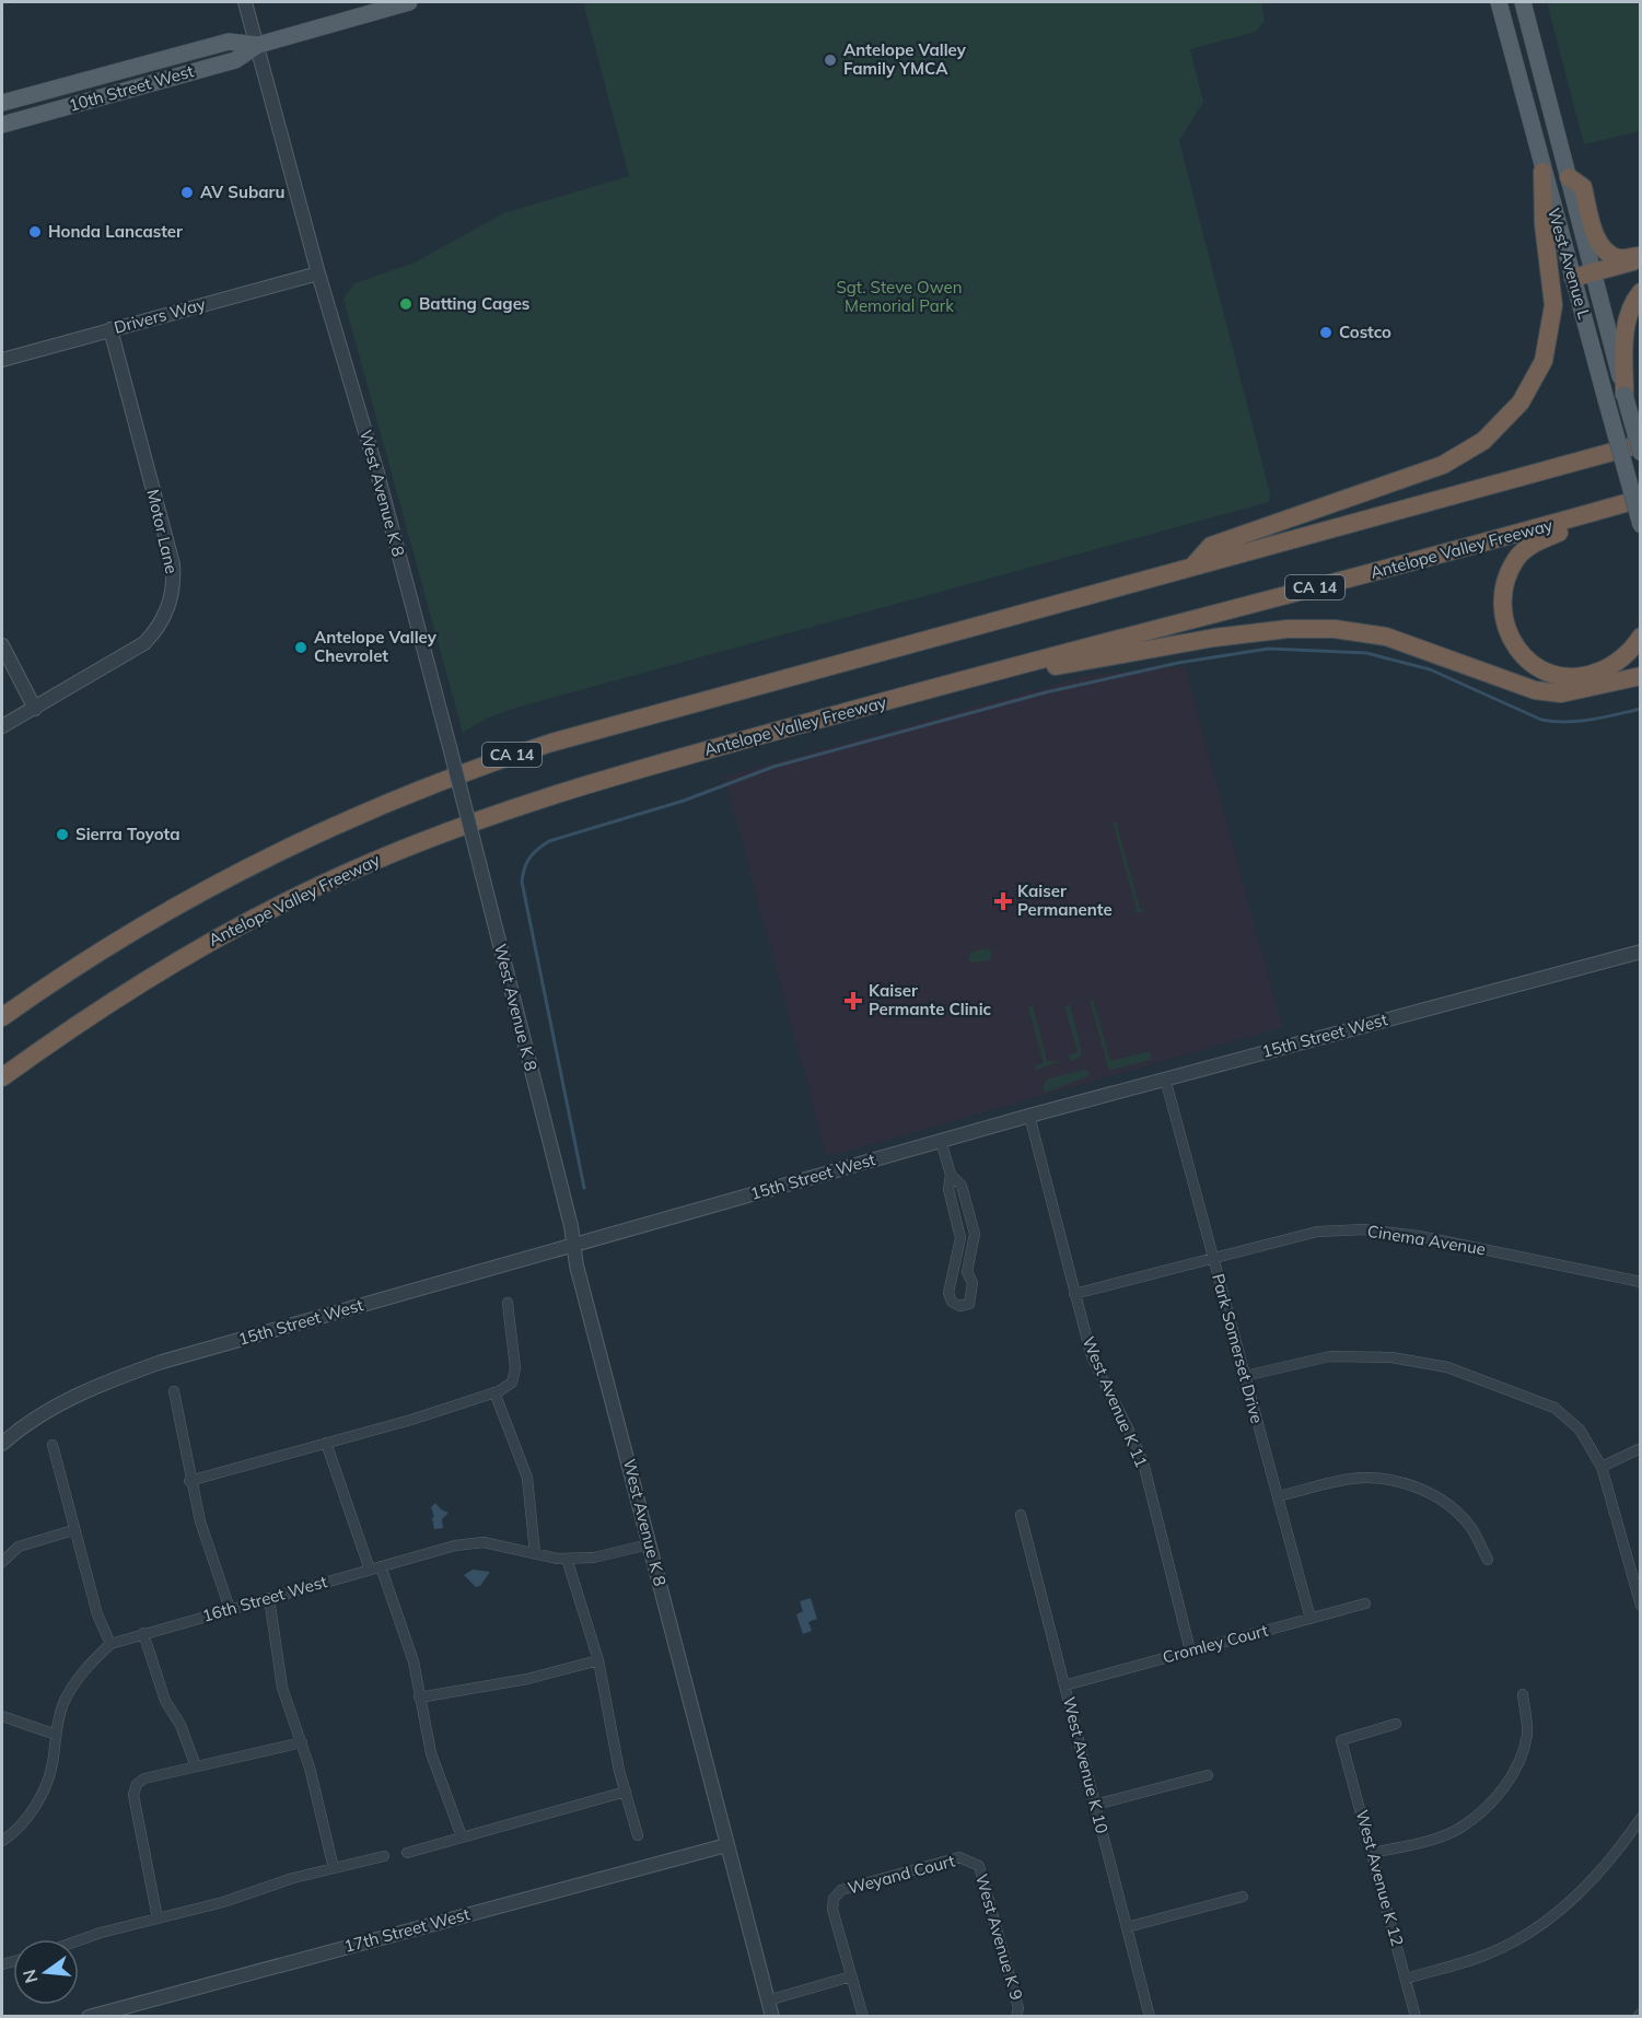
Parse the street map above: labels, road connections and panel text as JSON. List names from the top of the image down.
{
  "streets": {
    "highway": ["Antelope Valley Freeway", "CA 14"],
    "main road": ["10th Street West", "West Avenue L"],
    "street": [
      "Drivers Way",
      "West Avenue K 8",
      "Motor Lane",
      "15th Street West",
      "Cinema Avenue",
      "Park Somerset Drive",
      "West Avenue K 11",
      "16th Street West",
      "Cromley Court",
      "West Avenue K 10",
      "Weyand Court",
      "West Avenue K 12",
      "17th Street West",
      "West Avenue K 9"
    ]
  },
  "crossings": [
    ["10th Street West", "West Avenue K 8"],
    ["Drivers Way", "West Avenue K 8"],
    ["Drivers Way", "Motor Lane"],
    ["West Avenue K 8", "15th Street West"],
    ["West Avenue K 8", "16th Street West"],
    ["West Avenue K 8", "17th Street West"],
    ["15th Street West", "Park Somerset Drive"],
    ["15th Street West", "West Avenue K 11"],
    ["Cinema Avenue", "Park Somerset Drive"],
    ["Cinema Avenue", "West Avenue K 11"],
    ["Park Somerset Drive", "Cromley Court"],
    ["West Avenue K 11", "Cromley Court"],
    ["Cromley Court", "West Avenue K 10"],
    ["Weyand Court", "West Avenue K 9"]
  ],
  "parks": ["Sgt. Steve Owen Memorial Park"],
  "places": {
    "other": [
      "Antelope Valley Family YMCA",
      "AV Subaru",
      "Honda Lancaster",
      "Batting Cages",
      "Costco",
      "Antelope Valley Chevrolet",
      "Sierra Toyota"
    ],
    "health": ["Kaiser Permanente", "Kaiser Permante Clinic"]
  },
  "north": "left"
}
